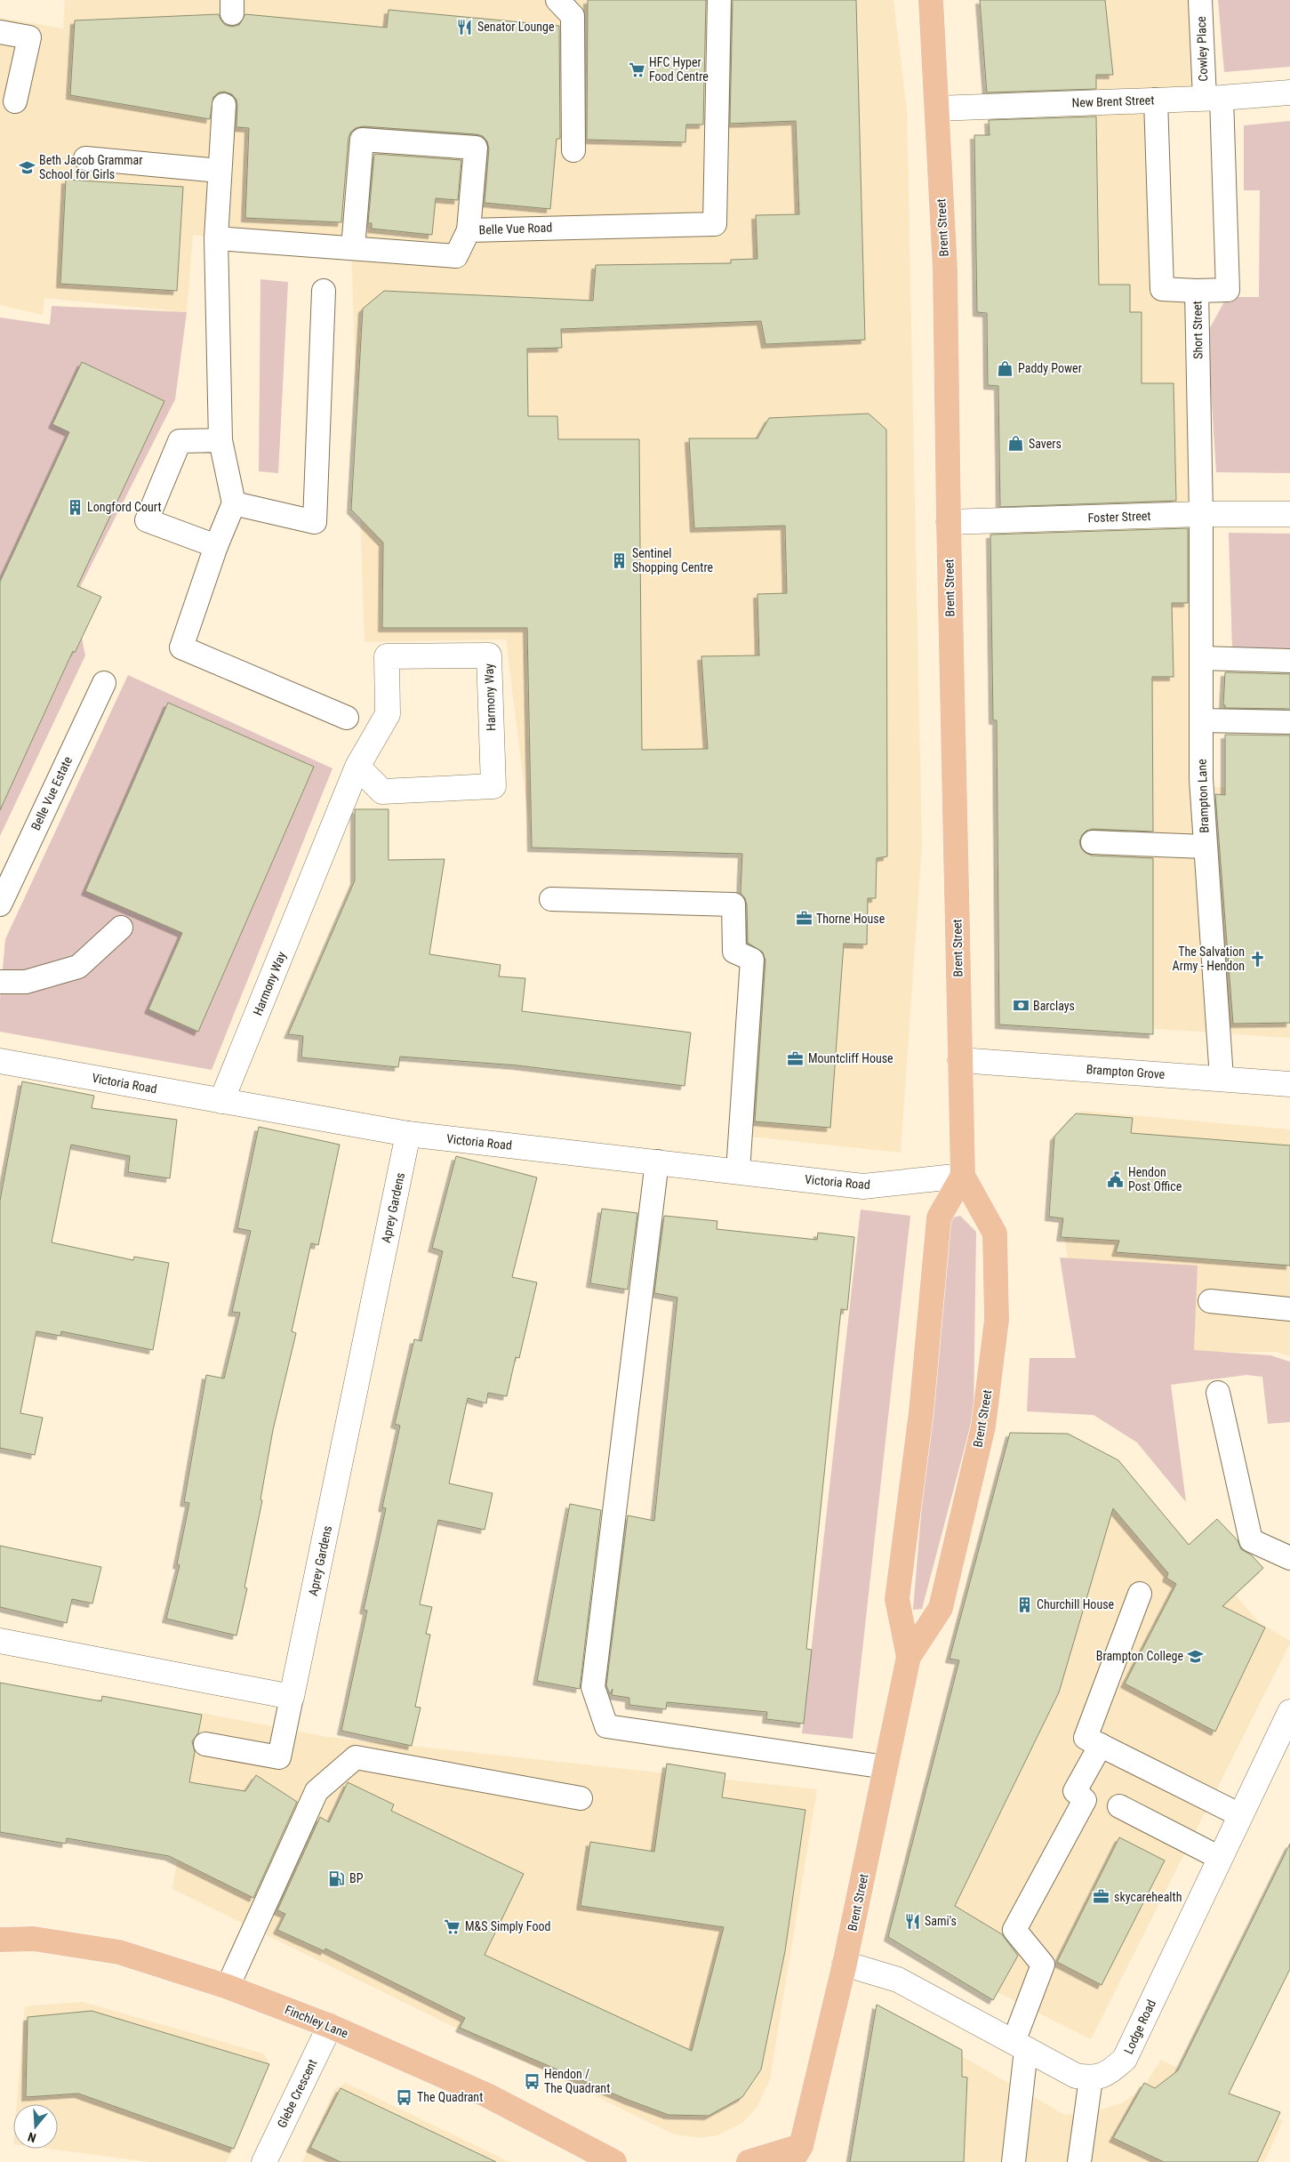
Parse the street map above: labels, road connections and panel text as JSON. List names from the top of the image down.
{
  "streets": {
    "main road": ["Brent Street", "Finchley Lane"],
    "street": [
      "New Brent Street",
      "Foster Street",
      "Harmony Way",
      "Brampton Grove",
      "Victoria Road",
      "Aprey Gardens",
      "Lodge Road",
      "Glebe Crescent"
    ],
    "lane": [
      "Cowley Place",
      "Belle Vue Road",
      "Short Street",
      "Belle Vue Estate",
      "Brampton Lane"
    ]
  },
  "crossings": [
    ["Cowley Place", "New Brent Street"],
    ["Cowley Place", "Short Street"],
    ["New Brent Street", "Brent Street"],
    ["New Brent Street", "Short Street"],
    ["Brent Street", "Foster Street"],
    ["Brent Street", "Brampton Grove"],
    ["Brent Street", "Victoria Road"],
    ["Short Street", "Foster Street"],
    ["Short Street", "Brampton Lane"],
    ["Foster Street", "Brampton Lane"],
    ["Harmony Way", "Victoria Road"],
    ["Brampton Lane", "Brampton Grove"],
    ["Victoria Road", "Aprey Gardens"],
    ["Finchley Lane", "Glebe Crescent"]
  ],
  "places": {
    "restaurant": ["Senator Lounge", "Sami's"],
    "supermarket": ["HFC Hyper Food Centre", "M&S Simply Food"],
    "school or university": ["Beth Jacob Grammar School for Girls", "Brampton College"],
    "shop": ["Paddy Power", "Savers"],
    "building": ["Longford Court", "Sentinel Shopping Centre", "Churchill House"],
    "office": ["Thorne House", "Mountcliff House", "skycarehealth"],
    "church": ["The Salvation Army - Hendon"],
    "bank": ["Barclays"],
    "public building": ["Hendon Post Office"],
    "fuel station": ["BP"],
    "bus stop": ["Hendon / The Quadrant", "The Quadrant"]
  },
  "north": "bottom"
}
